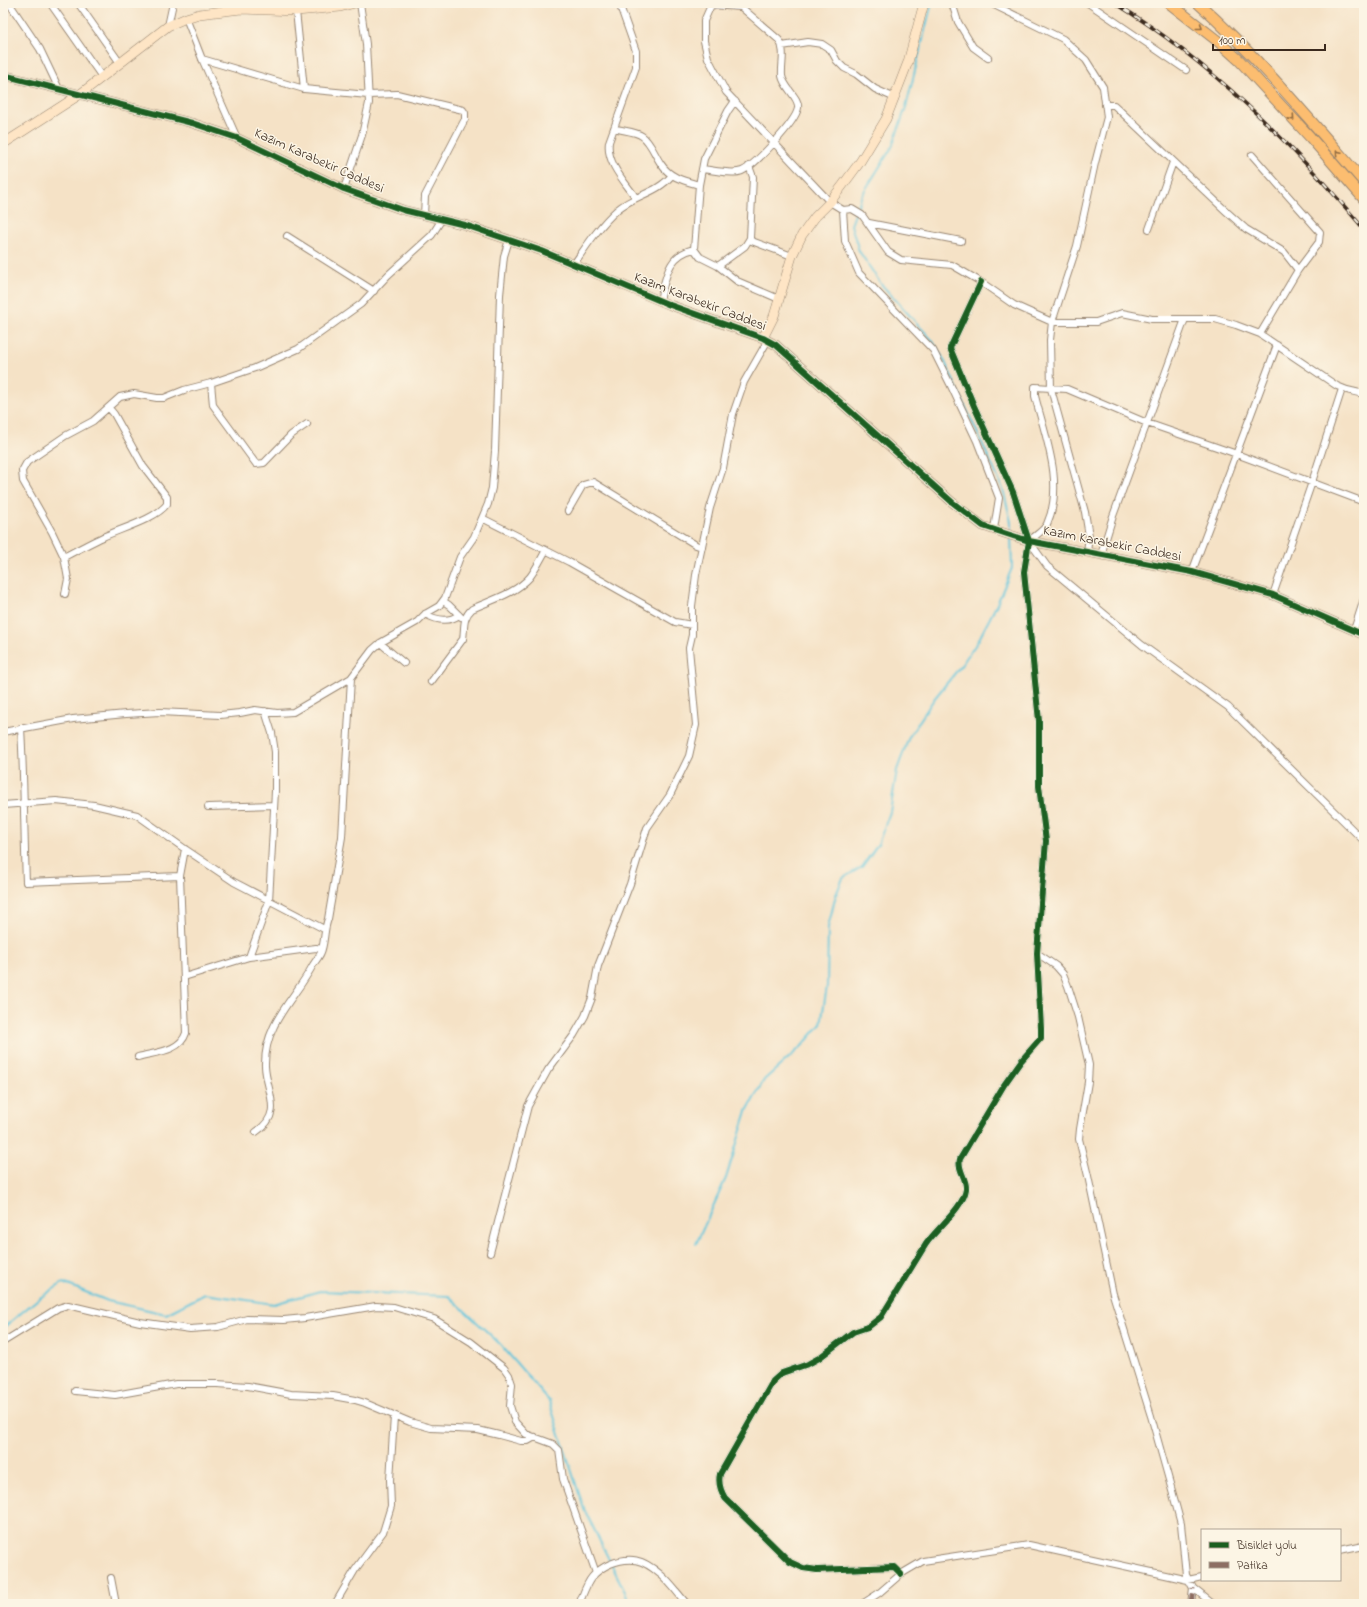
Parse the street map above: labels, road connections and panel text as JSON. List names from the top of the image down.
{
  "streets": {
    "street": ["Kazım Karabekir Caddesi"]
  },
  "legend": ["Bisiklet yolu", "Patika"],
  "scale_bar": "100 m"
}
